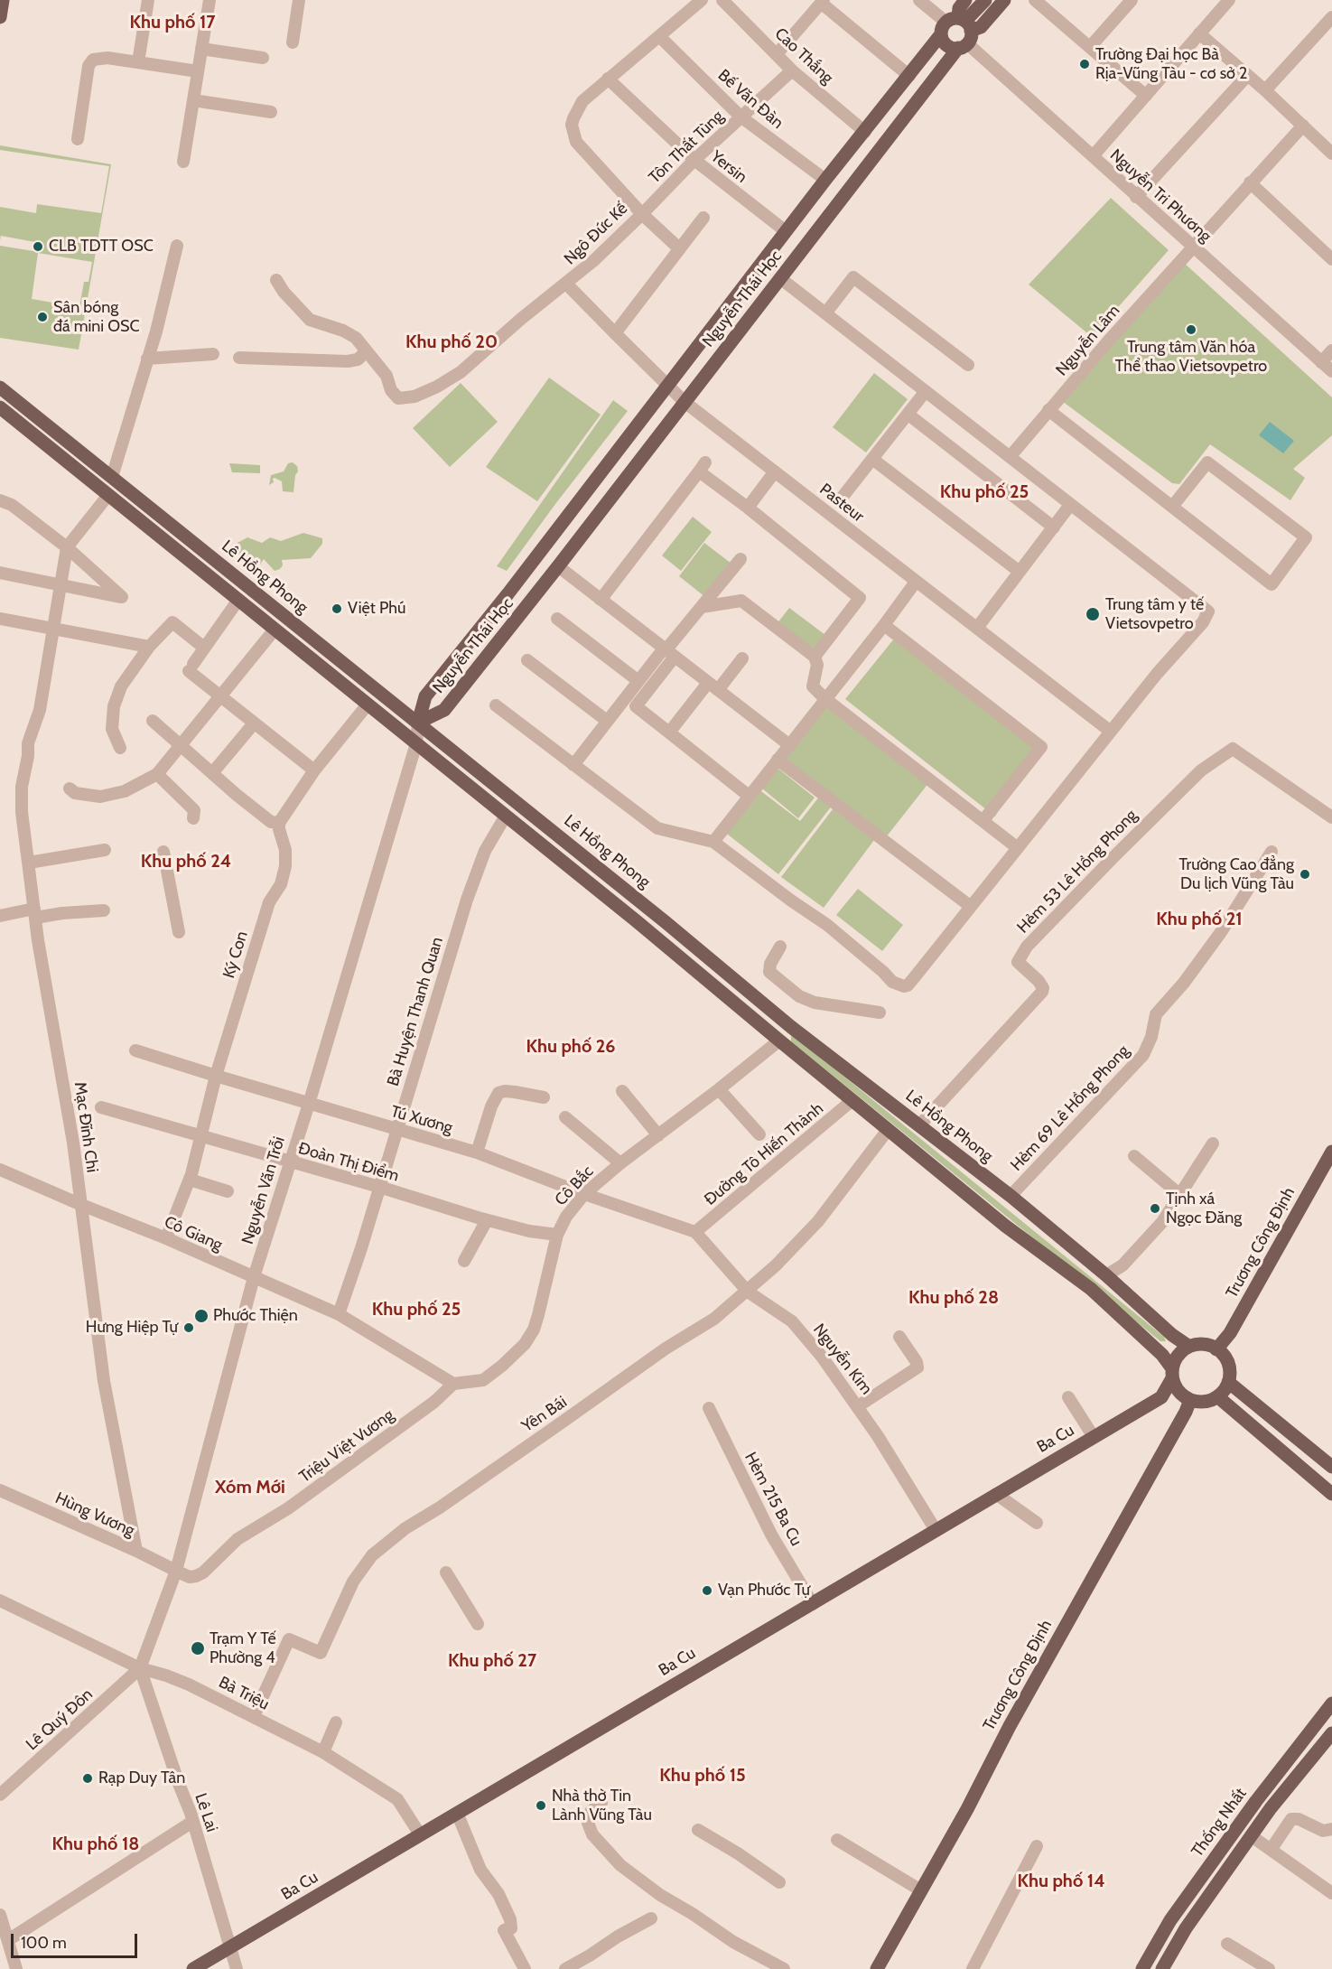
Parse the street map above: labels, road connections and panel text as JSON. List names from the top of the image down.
{
  "streets": {
    "main road": [
      "Nguyễn Thái Học",
      "Lê Hồng Phong",
      "Trương Công Định",
      "Ba Cu",
      "Thống Nhất"
    ],
    "street": [
      "Cao Thắng",
      "Bế Văn Đàn",
      "Tôn Thất Tùng",
      "Yersin",
      "Nguyễn Tri Phương",
      "Ngô Đức Kế",
      "Nguyễn Lâm",
      "Pasteur",
      "Hẻm 53 Lê Hồng Phong",
      "Ký Con",
      "Bà Huyện Thanh Quan",
      "Hẻm 69 Lê Hồng Phong",
      "Tú Xương",
      "Mạc Đĩnh Chi",
      "Đường Tô Hiến Thành",
      "Đoàn Thị Điểm",
      "Cô Bắc",
      "Nguyễn Văn Trỗi",
      "Cô Giang",
      "Nguyễn Kim",
      "Yên Bái",
      "Triệu Việt Vương",
      "Hẻm 215 Ba Cu",
      "Hùng Vương",
      "Bà Triệu",
      "Lê Quý Đôn",
      "Lê Lai"
    ]
  },
  "crossings": [
    ["Cao Thắng", "Tôn Thất Tùng"],
    ["Cao Thắng", "Nguyễn Thái Học"],
    ["Bế Văn Đàn", "Tôn Thất Tùng"],
    ["Bế Văn Đàn", "Ngô Đức Kế"],
    ["Bế Văn Đàn", "Nguyễn Thái Học"],
    ["Tôn Thất Tùng", "Yersin"],
    ["Tôn Thất Tùng", "Ngô Đức Kế"],
    ["Yersin", "Ngô Đức Kế"],
    ["Yersin", "Nguyễn Thái Học"],
    ["Nguyễn Tri Phương", "Nguyễn Thái Học"],
    ["Nguyễn Tri Phương", "Nguyễn Lâm"],
    ["Ngô Đức Kế", "Pasteur"],
    ["Nguyễn Thái Học", "Pasteur"],
    ["Nguyễn Thái Học", "Lê Hồng Phong"],
    ["Nguyễn Thái Học", "Nguyễn Văn Trỗi"],
    ["Lê Hồng Phong", "Hẻm 53 Lê Hồng Phong"],
    ["Lê Hồng Phong", "Hẻm 69 Lê Hồng Phong"],
    ["Lê Hồng Phong", "Nguyễn Văn Trỗi"],
    ["Lê Hồng Phong", "Trương Công Định"],
    ["Lê Hồng Phong", "Ba Cu"],
    ["Ký Con", "Tú Xương"],
    ["Ký Con", "Đoàn Thị Điểm"],
    ["Ký Con", "Cô Giang"],
    ["Bà Huyện Thanh Quan", "Tú Xương"],
    ["Bà Huyện Thanh Quan", "Đoàn Thị Điểm"],
    ["Bà Huyện Thanh Quan", "Cô Giang"],
    ["Tú Xương", "Đường Tô Hiến Thành"],
    ["Tú Xương", "Cô Bắc"],
    ["Tú Xương", "Nguyễn Văn Trỗi"],
    ["Tú Xương", "Nguyễn Kim"],
    ["Mạc Đĩnh Chi", "Cô Giang"],
    ["Mạc Đĩnh Chi", "Hùng Vương"],
    ["Đường Tô Hiến Thành", "Nguyễn Kim"],
    ["Đoàn Thị Điểm", "Cô Bắc"],
    ["Đoàn Thị Điểm", "Nguyễn Văn Trỗi"],
    ["Cô Bắc", "Cô Giang"],
    ["Cô Bắc", "Triệu Việt Vương"],
    ["Nguyễn Văn Trỗi", "Cô Giang"],
    ["Nguyễn Văn Trỗi", "Triệu Việt Vương"],
    ["Nguyễn Văn Trỗi", "Hùng Vương"],
    ["Nguyễn Văn Trỗi", "Bà Triệu"],
    ["Nguyễn Văn Trỗi", "Lê Quý Đôn"],
    ["Nguyễn Văn Trỗi", "Lê Lai"],
    ["Cô Giang", "Triệu Việt Vương"],
    ["Trương Công Định", "Ba Cu"],
    ["Nguyễn Kim", "Yên Bái"],
    ["Nguyễn Kim", "Ba Cu"],
    ["Yên Bái", "Bà Triệu"],
    ["Ba Cu", "Hẻm 215 Ba Cu"],
    ["Ba Cu", "Bà Triệu"],
    ["Ba Cu", "Lê Lai"],
    ["Triệu Việt Vương", "Hùng Vương"],
    ["Bà Triệu", "Lê Quý Đôn"],
    ["Bà Triệu", "Lê Lai"],
    ["Lê Quý Đôn", "Lê Lai"]
  ],
  "districts": [
    "Khu phố 17",
    "Khu phố 20",
    "Khu phố 25",
    "Khu phố 24",
    "Khu phố 21",
    "Khu phố 26",
    "Khu phố 28",
    "Khu phố 25",
    "Xóm Mới",
    "Khu phố 27",
    "Khu phố 15",
    "Khu phố 18",
    "Khu phố 14"
  ],
  "places": [
    "Trường Đại học Bà Rịa-Vũng Tàu - cơ sở 2",
    "CLB TDTT OSC",
    "Sân bóng đá mini OSC",
    "Trung tâm Văn hóa Thể thao Vietsovpetro",
    "Việt Phú",
    "Trung tâm y tế Vietsovpetro",
    "Trường Cao đẳng Du lịch Vũng Tàu",
    "Tịnh xá Ngọc Đăng",
    "Phước Thiện",
    "Hưng Hiệp Tự",
    "Vạn Phước Tự",
    "Trạm Y Tế Phường 4",
    "Rạp Duy Tân",
    "Nhà thờ Tin Lành Vũng Tàu"
  ],
  "scale_bar": "100 m"
}
